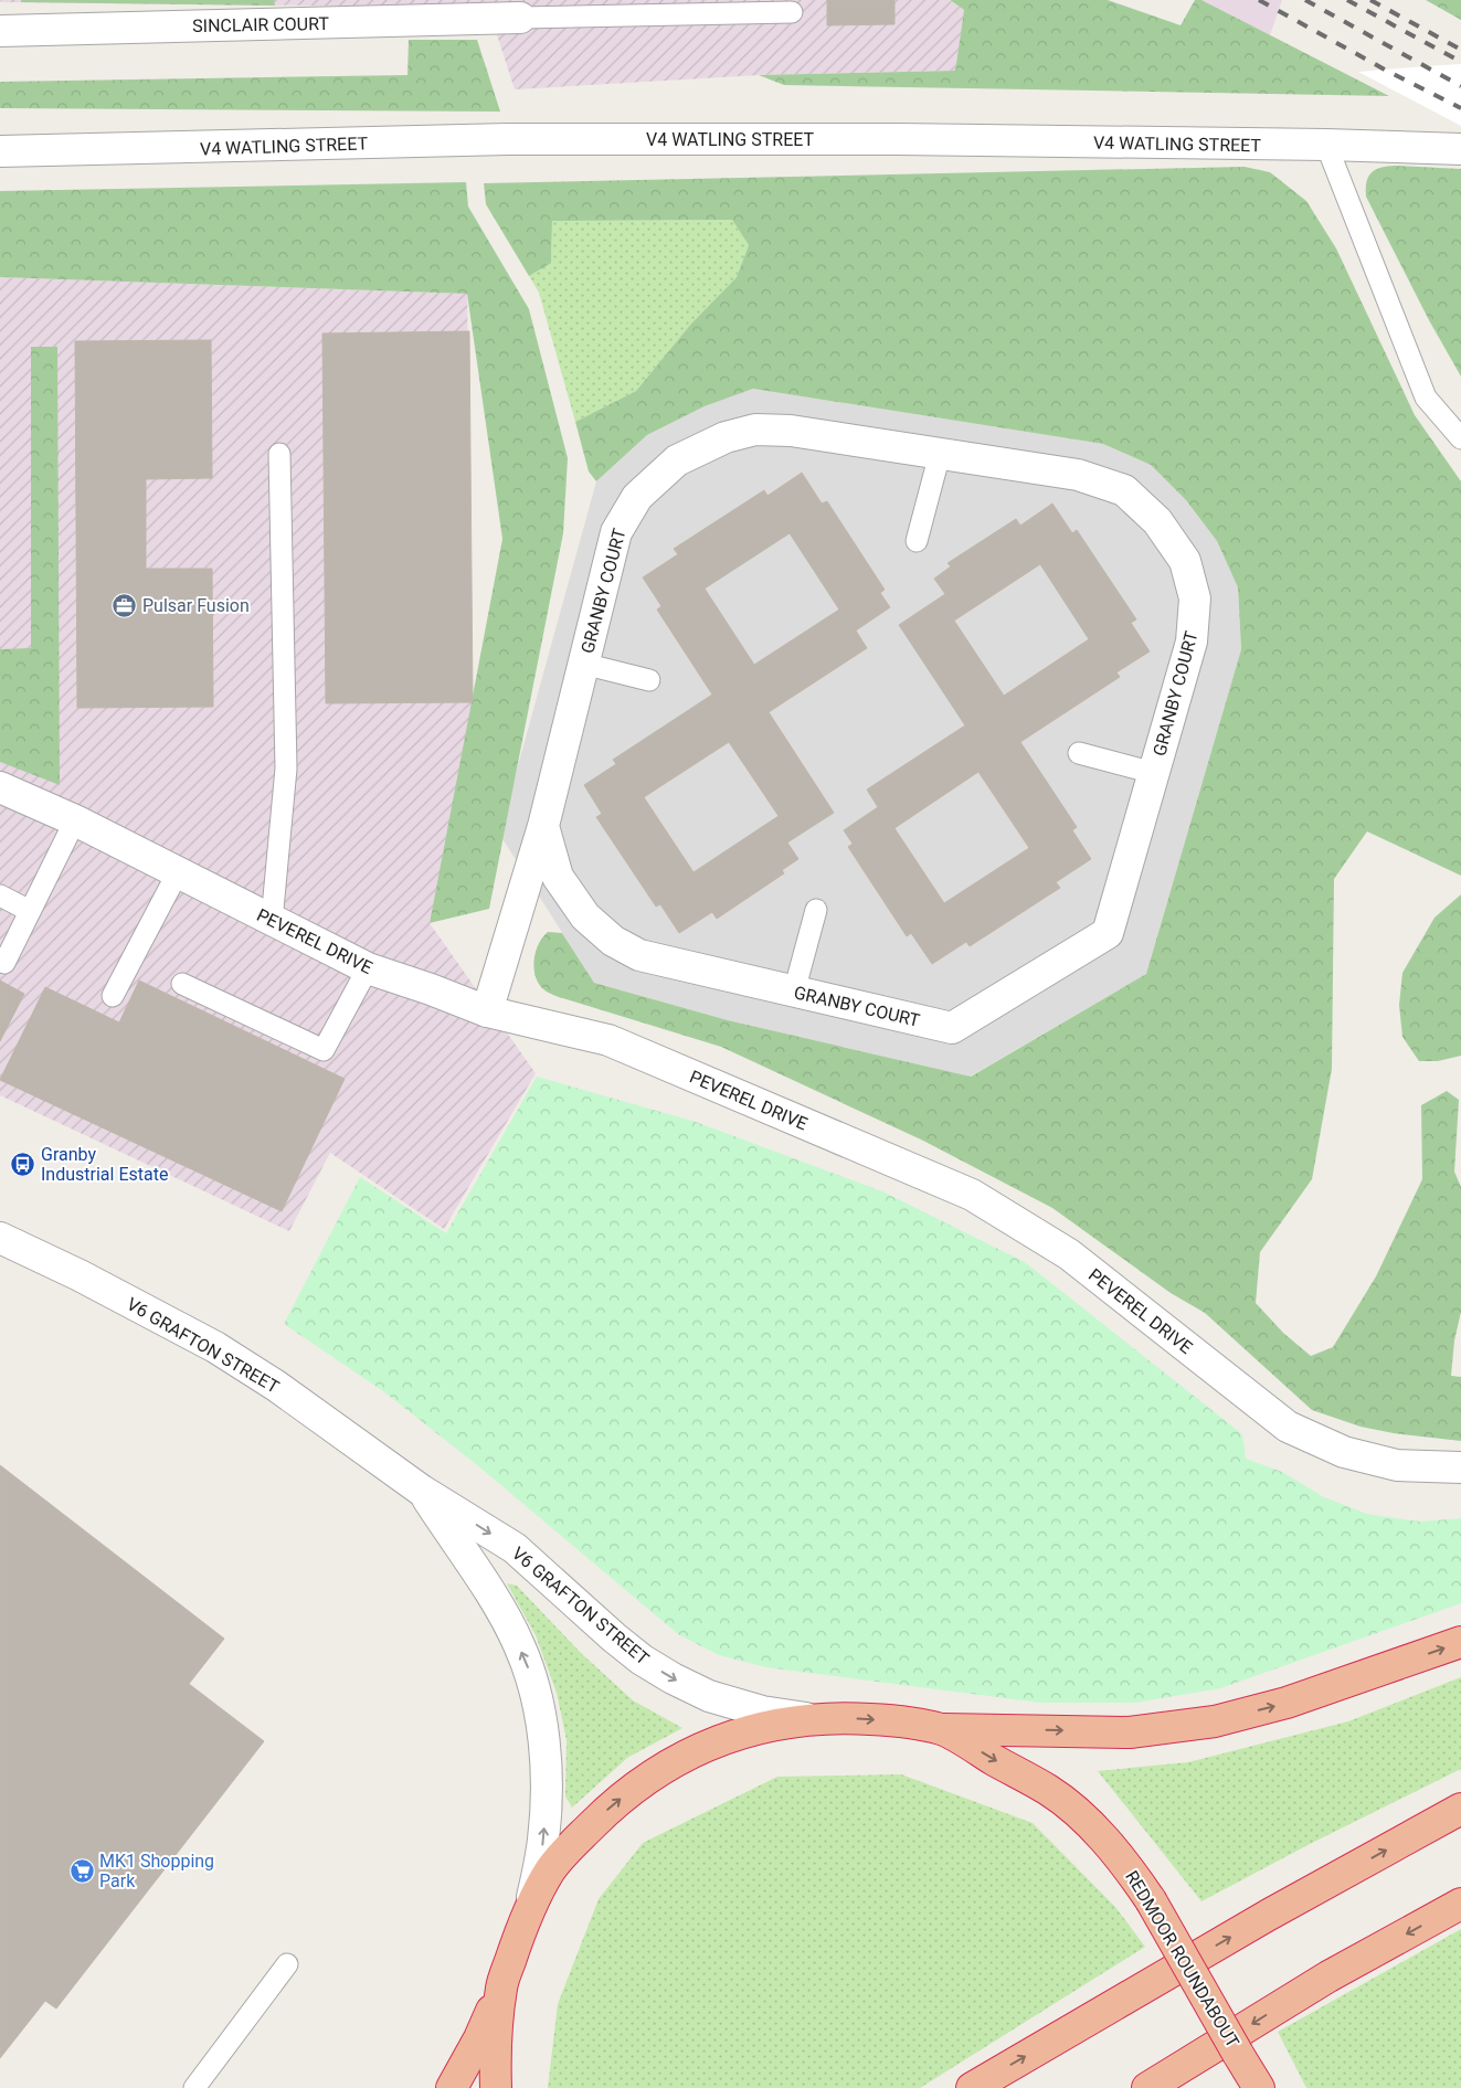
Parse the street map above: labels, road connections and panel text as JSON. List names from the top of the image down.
{
  "streets": {
    "highway": ["REDMOOR ROUNDABOUT"],
    "street": [
      "SINCLAIR COURT",
      "V4 WATLING STREET",
      "GRANBY COURT",
      "PEVEREL DRIVE",
      "V6 GRAFTON STREET"
    ]
  },
  "crossings": [
    ["GRANBY COURT", "PEVEREL DRIVE"],
    ["V6 GRAFTON STREET", "REDMOOR ROUNDABOUT"]
  ],
  "places": {
    "office": ["Pulsar Fusion"],
    "bus stop": ["Granby Industrial Estate"],
    "supermarket": ["MK1 Shopping Park"]
  }
}
